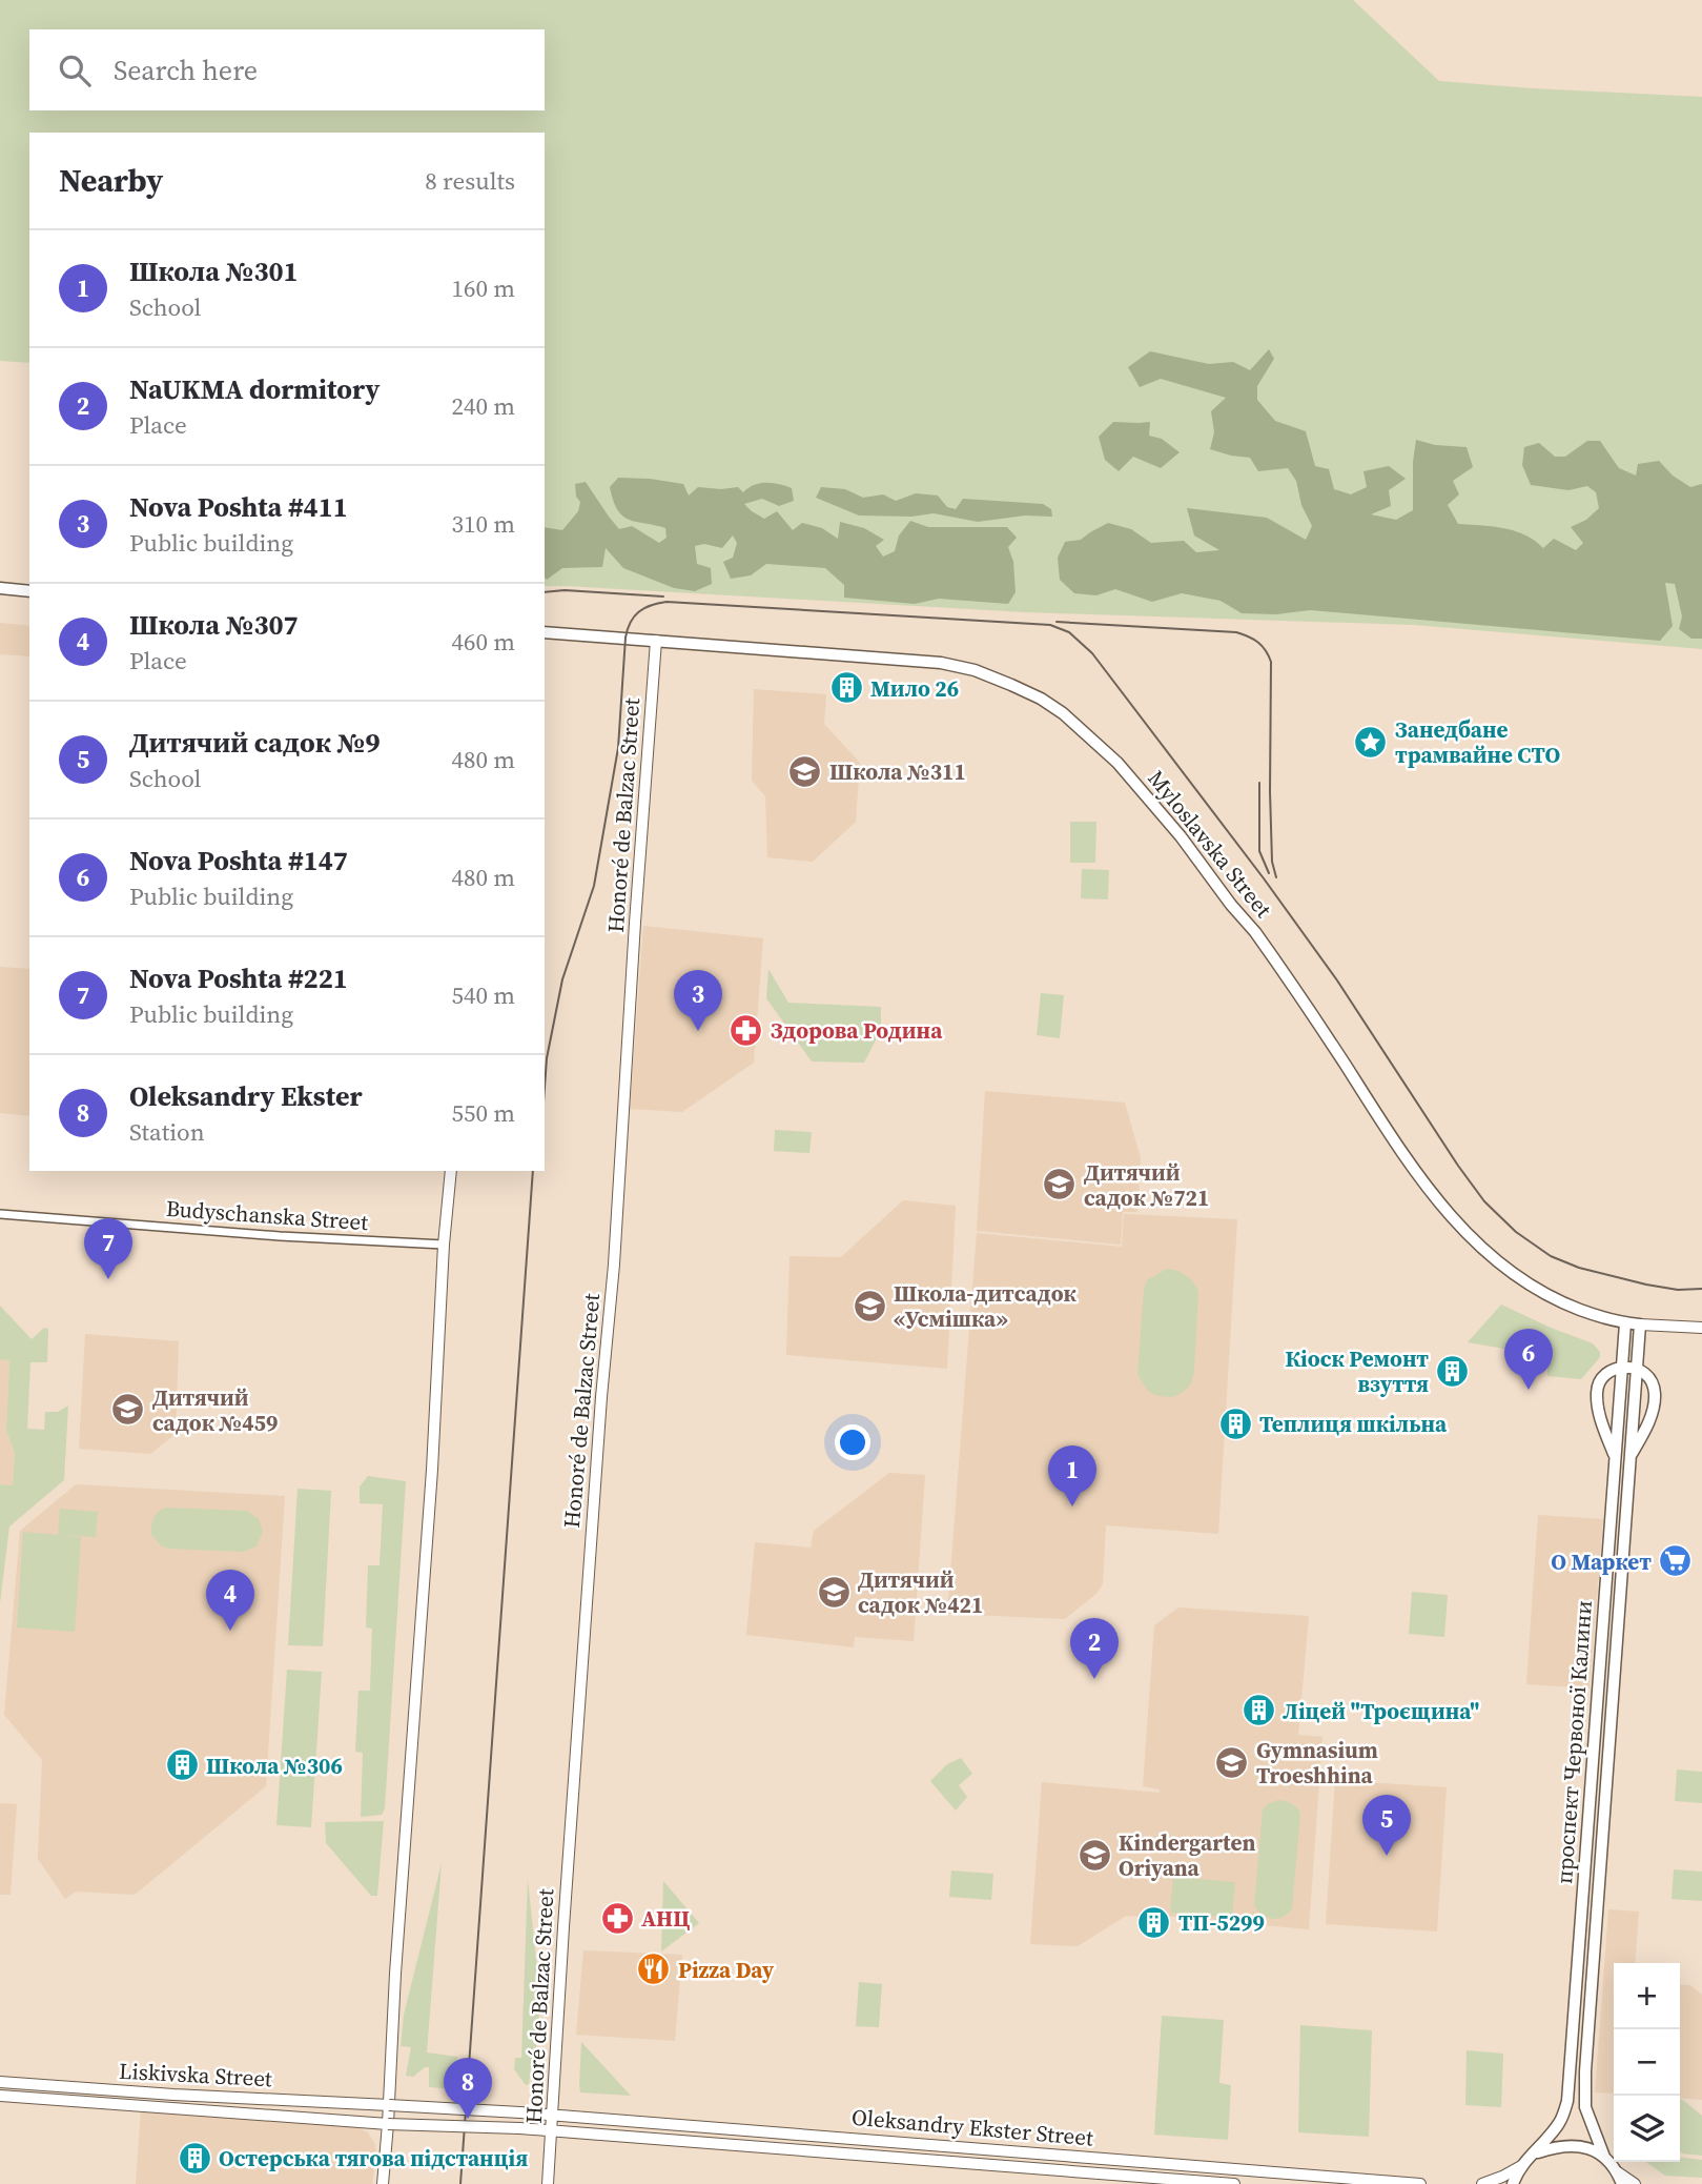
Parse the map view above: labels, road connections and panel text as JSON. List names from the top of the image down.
{
  "streets": {
    "main road": ["Myloslavska Street", "проспект Червоної Калини"],
    "street": [
      "Honoré de Balzac Street",
      "Budyschanska Street",
      "Liskivska Street",
      "Oleksandry Ekster Street"
    ]
  },
  "crossings": [
    ["Honoré de Balzac Street", "Myloslavska Street"],
    ["Honoré de Balzac Street", "Oleksandry Ekster Street"],
    ["Myloslavska Street", "проспект Червоної Калини"],
    ["Liskivska Street", "Oleksandry Ekster Street"]
  ],
  "places": {
    "building": [
      "Мило 26",
      "Кіоск Ремонт взуття",
      "Теплиця шкільна",
      "Ліцей \"Троєщина\"",
      "Школа №306",
      "ТП-5299",
      "Остерська тягова пiдстанцiя"
    ],
    "place": ["Занедбане трамвайне СТО"],
    "school or university": [
      "Школа №311",
      "Дитячий садок №721",
      "Школа-дитсадок «Усмішка»",
      "Дитячий садок №459",
      "Дитячий садок №421",
      "Gymnasium Troeshhina",
      "Kindergarten Oriyana"
    ],
    "pharmacy": ["Здорова Родина", "АНЦ"],
    "supermarket": ["О Маркет"],
    "restaurant": ["Pizza Day"]
  },
  "page": {
    "search": "Search here",
    "heading": ["Nearby", "8 results"],
    "list": [
      {
        "mark": "1",
        "name": "Школа №301",
        "note": "School",
        "value": "160 m"
      },
      {
        "mark": "2",
        "name": "NaUKMA dormitory",
        "note": "Place",
        "value": "240 m"
      },
      {
        "mark": "3",
        "name": "Nova Poshta #411",
        "note": "Public building",
        "value": "310 m"
      },
      {
        "mark": "4",
        "name": "Школа №307",
        "note": "Place",
        "value": "460 m"
      },
      {
        "mark": "5",
        "name": "Дитячий садок №9",
        "note": "School",
        "value": "480 m"
      },
      {
        "mark": "6",
        "name": "Nova Poshta #147",
        "note": "Public building",
        "value": "480 m"
      },
      {
        "mark": "7",
        "name": "Nova Poshta #221",
        "note": "Public building",
        "value": "540 m"
      },
      {
        "mark": "8",
        "name": "Oleksandry Ekster",
        "note": "Station",
        "value": "550 m"
      }
    ],
    "pins": [
      "3",
      "7",
      "6",
      "1",
      "4",
      "2",
      "5",
      "8"
    ],
    "map_buttons": ["+", "−"]
  }
}
